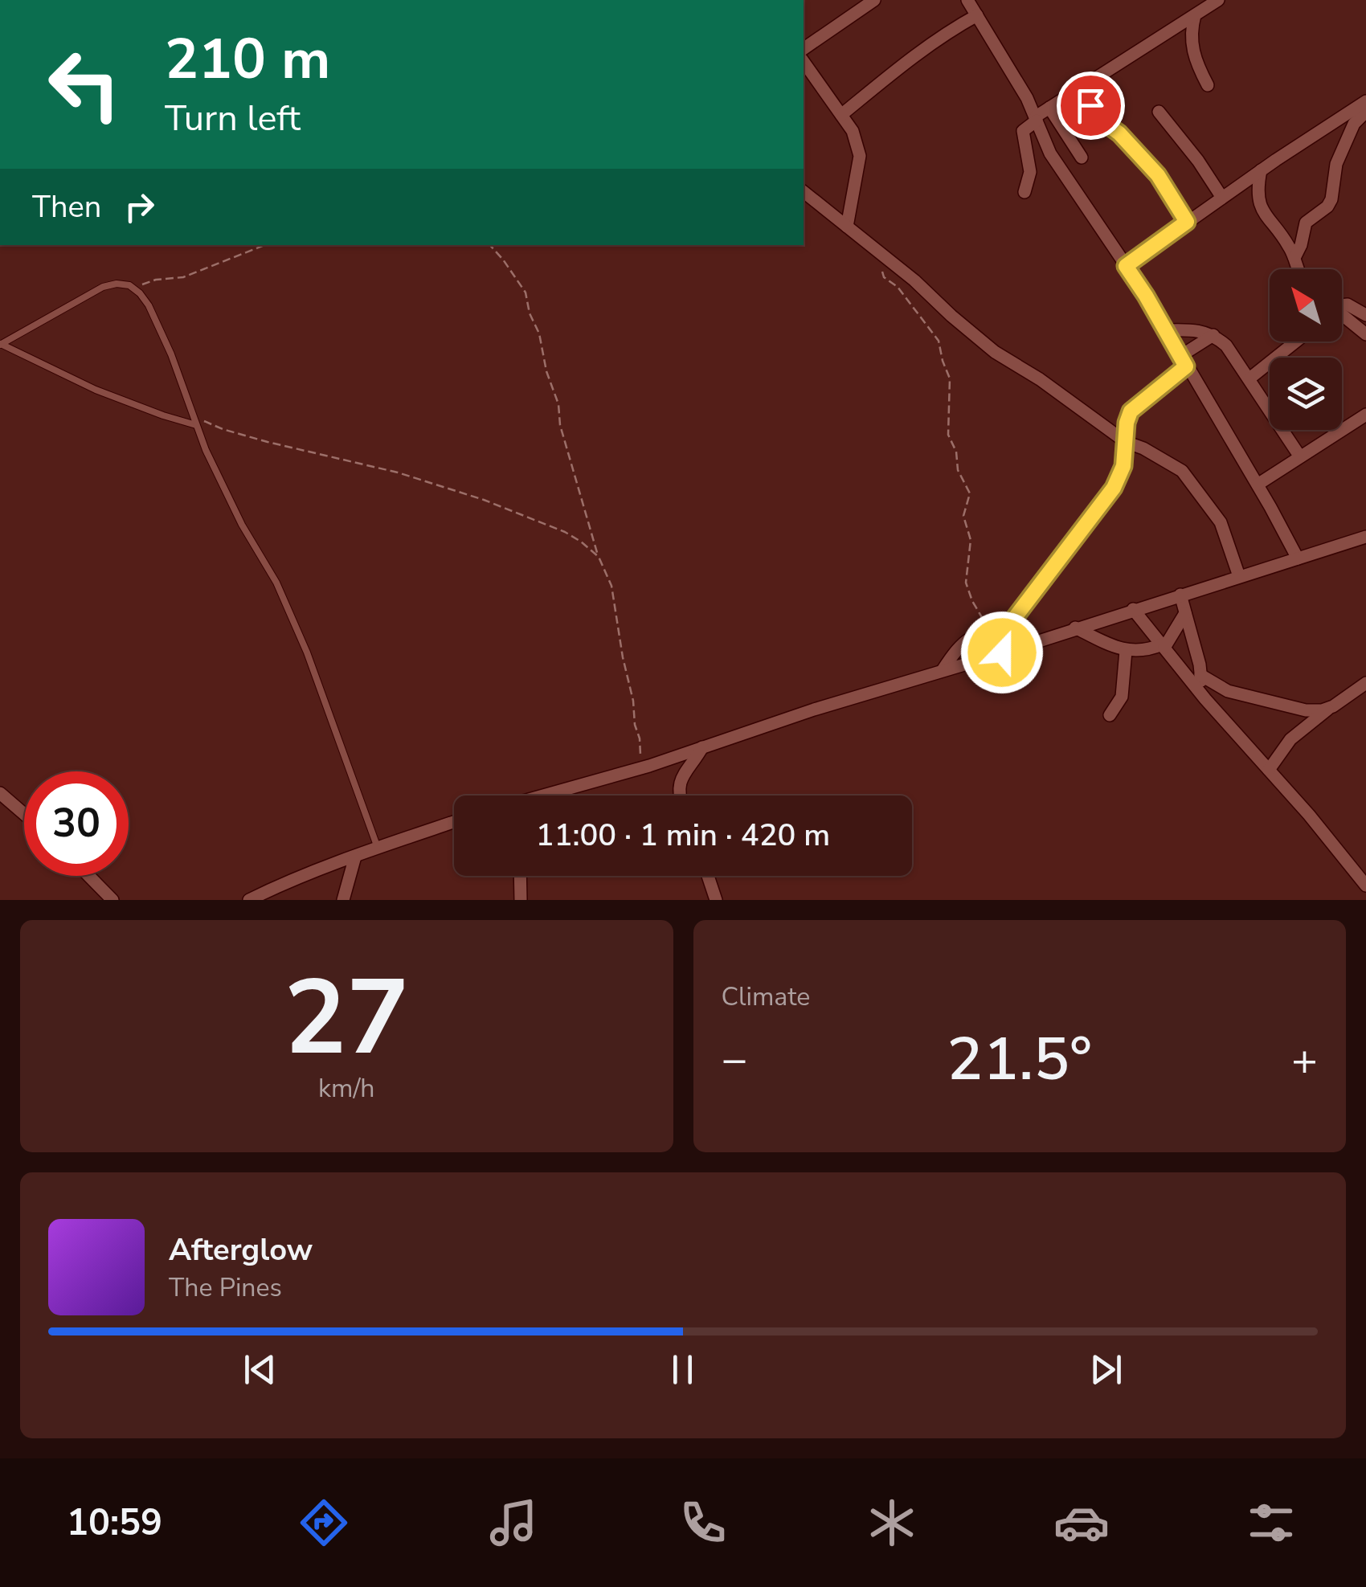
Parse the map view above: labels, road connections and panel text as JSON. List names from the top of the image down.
{
  "north": "top left",
  "page": {
    "turn": ["210 m", "Turn left"],
    "then": "Then",
    "limit": "30",
    "trip": "11:00 · 1 min · 420 m",
    "tile": [
      ["27", "km/h"],
      "Climate"
    ],
    "heat": ["−", "21.5°", "+"],
    "song": ["Afterglow", "The Pines"],
    "tabs": "10:59"
  }
}
